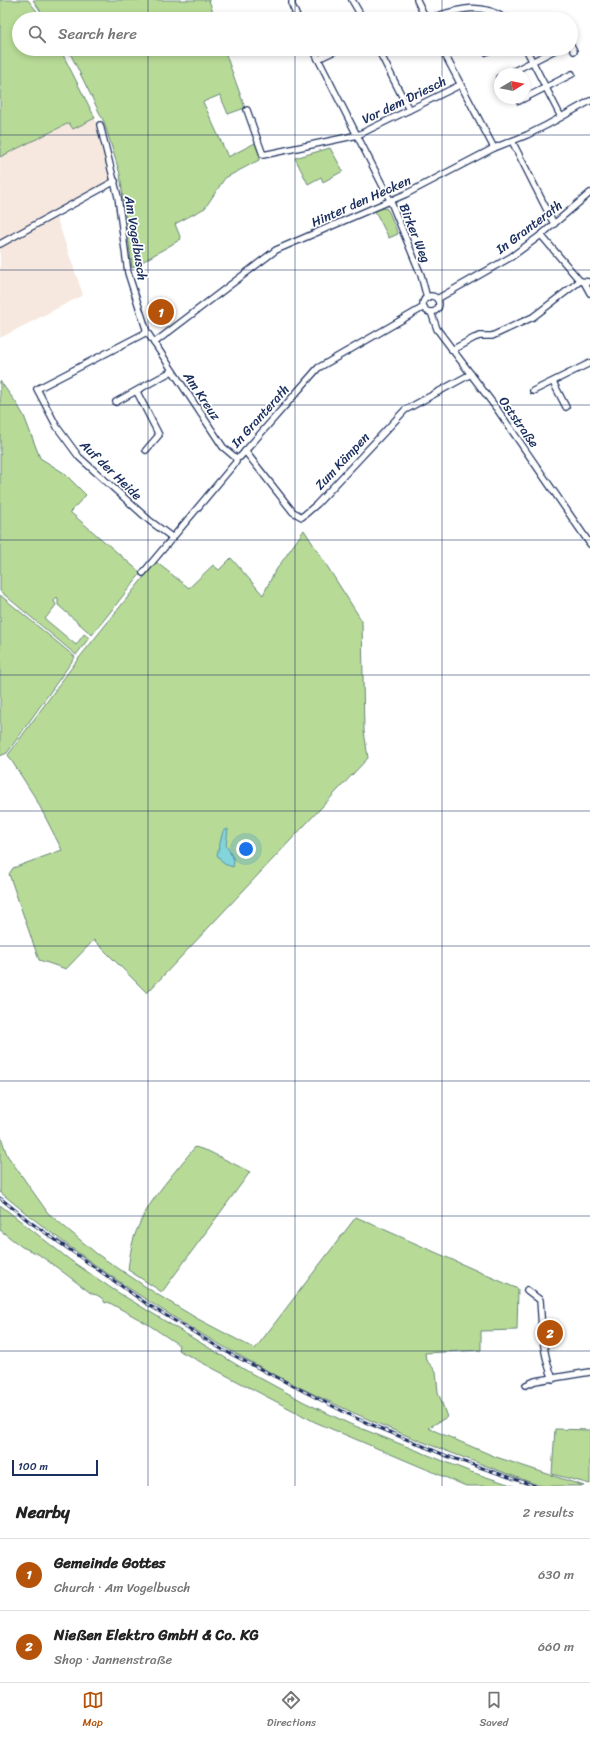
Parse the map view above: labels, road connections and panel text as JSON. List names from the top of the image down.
{
  "streets": {
    "street": [
      "Vor dem Driesch",
      "Hinter den Hecken",
      "In Granterath",
      "Birker Weg",
      "Am Vogelbusch",
      "Am Kreuz",
      "Oststraße",
      "Zum Kämpen",
      "Auf der Heide"
    ]
  },
  "crossings": [
    ["Vor dem Driesch", "Birker Weg"],
    ["Hinter den Hecken", "Birker Weg"],
    ["Hinter den Hecken", "Am Vogelbusch"],
    ["Hinter den Hecken", "Am Kreuz"],
    ["In Granterath", "Birker Weg"],
    ["In Granterath", "Am Kreuz"],
    ["In Granterath", "Oststraße"],
    ["In Granterath", "Zum Kämpen"],
    ["In Granterath", "Auf der Heide"],
    ["Birker Weg", "Oststraße"],
    ["Am Vogelbusch", "Am Kreuz"],
    ["Am Vogelbusch", "Auf der Heide"],
    ["Oststraße", "Zum Kämpen"]
  ],
  "scale_bar": "100 m",
  "north": "right",
  "page": {
    "search": "Search here",
    "pins": ["1", "2"],
    "scale": "100 m",
    "heading": ["Nearby", "2 results"],
    "list": [
      {
        "mark": "1",
        "name": "Gemeinde Gottes",
        "note": "Church · Am Vogelbusch",
        "value": "630 m"
      },
      {
        "mark": "2",
        "name": "Nießen Elektro GmbH & Co. KG",
        "note": "Shop · Jannenstraße",
        "value": "660 m"
      }
    ],
    "nav": ["Map", "Directions", "Saved"]
  }
}
